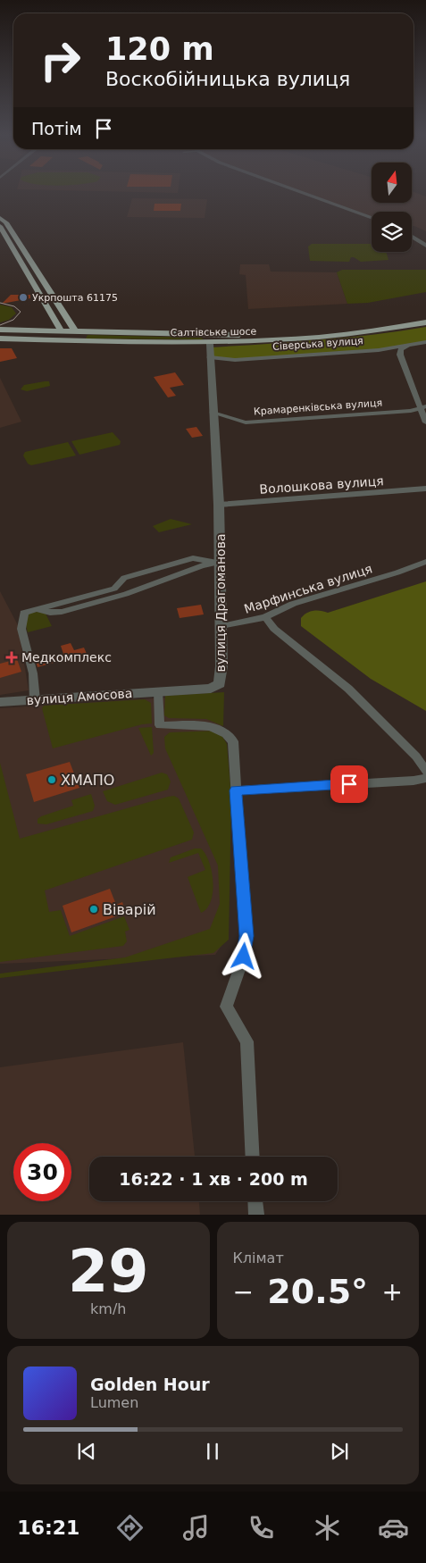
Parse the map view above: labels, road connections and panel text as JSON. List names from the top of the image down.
{
  "streets": {
    "main road": ["Салтівське шосе"],
    "street": [
      "Сіверська вулиця",
      "Крамаренківська вулиця",
      "Волошкова вулиця",
      "Марфинська вулиця",
      "вулиця Драгоманова",
      "вулиця Амосова"
    ]
  },
  "crossings": [
    ["Салтівське шосе", "вулиця Драгоманова"],
    ["Сіверська вулиця", "вулиця Драгоманова"],
    ["Крамаренківська вулиця", "вулиця Драгоманова"],
    ["Волошкова вулиця", "вулиця Драгоманова"],
    ["Марфинська вулиця", "вулиця Драгоманова"],
    ["вулиця Драгоманова", "вулиця Амосова"]
  ],
  "places": {
    "other": ["Укрпошта 61175", "ХМАПО", "Віварій"],
    "health": ["Медкомплекс"]
  },
  "north": "top",
  "page": {
    "turn": ["120 m", "Воскобійницька вулиця"],
    "then": "Потім",
    "limit": "30",
    "trip": "16:22 · 1 хв · 200 m",
    "tile": [
      ["29", "km/h"],
      "Клімат"
    ],
    "heat": ["−", "20.5°", "+"],
    "song": ["Golden Hour", "Lumen"],
    "tabs": "16:21"
  }
}
